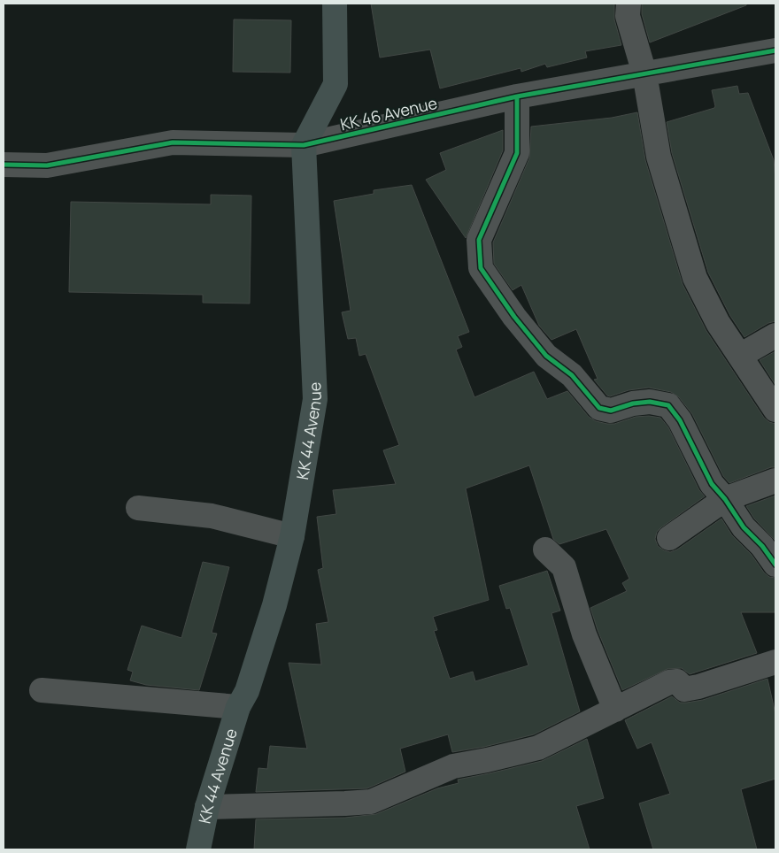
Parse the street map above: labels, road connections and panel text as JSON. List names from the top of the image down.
{
  "streets": {
    "main road": ["KK 44 Avenue"],
    "street": ["KK 46 Avenue"]
  },
  "crossings": [
    ["KK 46 Avenue", "KK 44 Avenue"]
  ]
}
